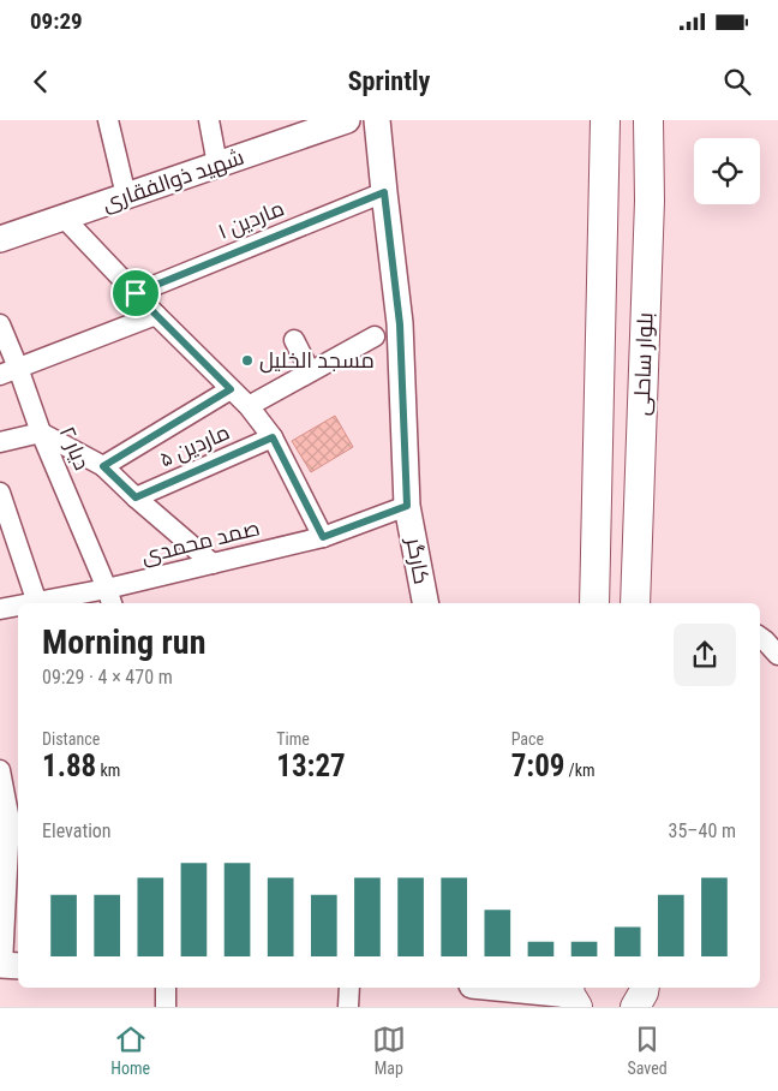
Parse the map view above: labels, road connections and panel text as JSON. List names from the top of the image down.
{
  "streets": {
    "main road": ["بلوار ساحلی"],
    "street": [
      "شهید ذوالفقاری",
      "ماردین ۱",
      "ماردین ۵",
      "دیار ۲",
      "صمد محمدی",
      "کارگر"
    ]
  },
  "crossings": [
    ["ماردین ۱", "کارگر"],
    ["دیار ۲", "صمد محمدی"],
    ["صمد محمدی", "کارگر"]
  ],
  "places": ["مسجد الخلیل"],
  "page": {
    "status": "09:29",
    "header": "Sprintly",
    "heading": ["Morning run", "09:29 · 4 × 470 m"],
    "stats": [
      ["Distance", "1.88 km"],
      ["Time", "13:27"],
      ["Pace", "7:09 /km"]
    ],
    "chart": ["Elevation", "35–40 m"],
    "tabs": ["Home", "Map", "Saved"]
  }
}
